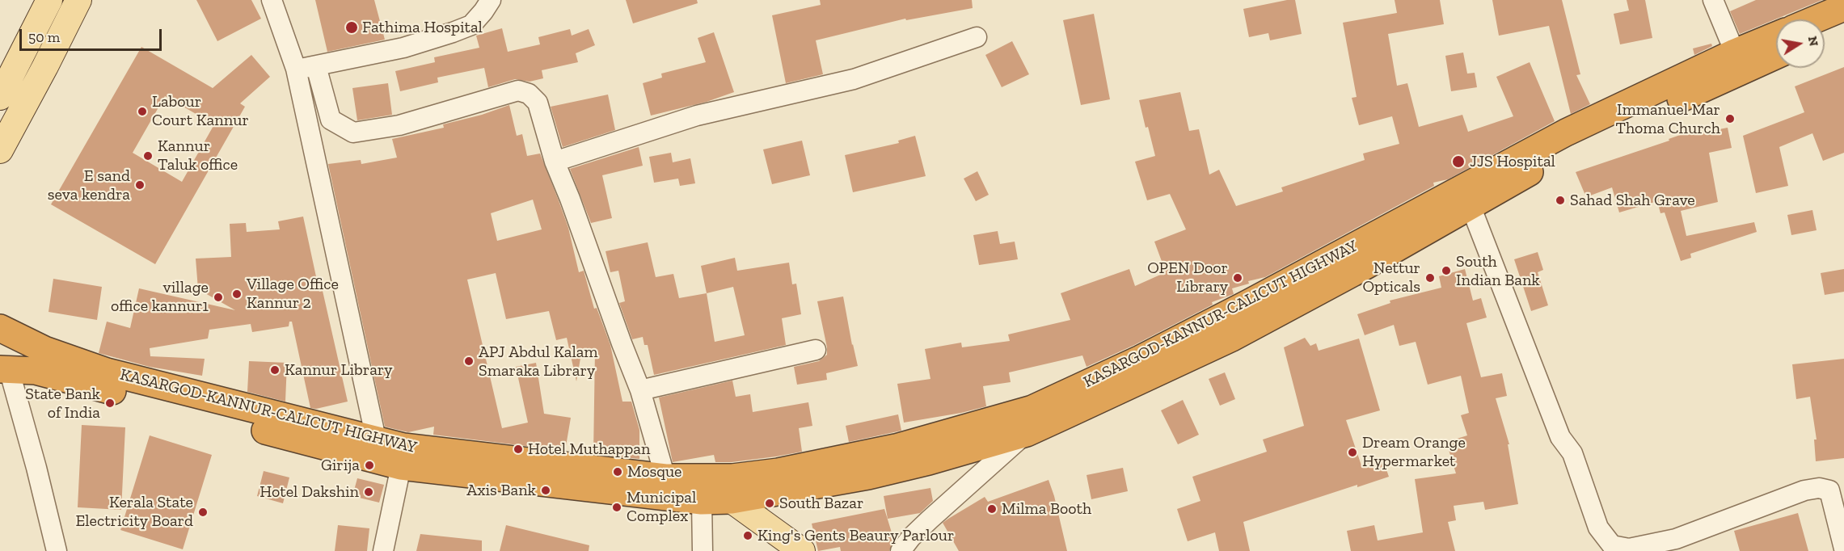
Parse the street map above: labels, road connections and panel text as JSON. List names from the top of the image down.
{
  "streets": {
    "highway": ["KASARGOD-KANNUR-CALICUT HIGHWAY"]
  },
  "places": [
    "Fathima Hospital",
    "Labour Court Kannur",
    "Immanuel Mar Thoma Church",
    "Kannur Taluk office",
    "JJS Hospital",
    "E sand seva kendra",
    "Sahad Shah Grave",
    "South Indian Bank",
    "OPEN Door Library",
    "Nettur Opticals",
    "Village Office Kannur 2",
    "village office kannur1",
    "APJ Abdul Kalam Smaraka Library",
    "Kannur Library",
    "State Bank of India",
    "Hotel Muthappan",
    "Dream Orange Hypermarket",
    "Girija",
    "Mosque",
    "Axis Bank",
    "Hotel Dakshin",
    "South Bazar",
    "Municipal Complex",
    "Milma Booth",
    "Kerala State Electricity Board",
    "King's Gents Beaury Parlour"
  ],
  "scale_bar": "50 m",
  "north": "right"
}
